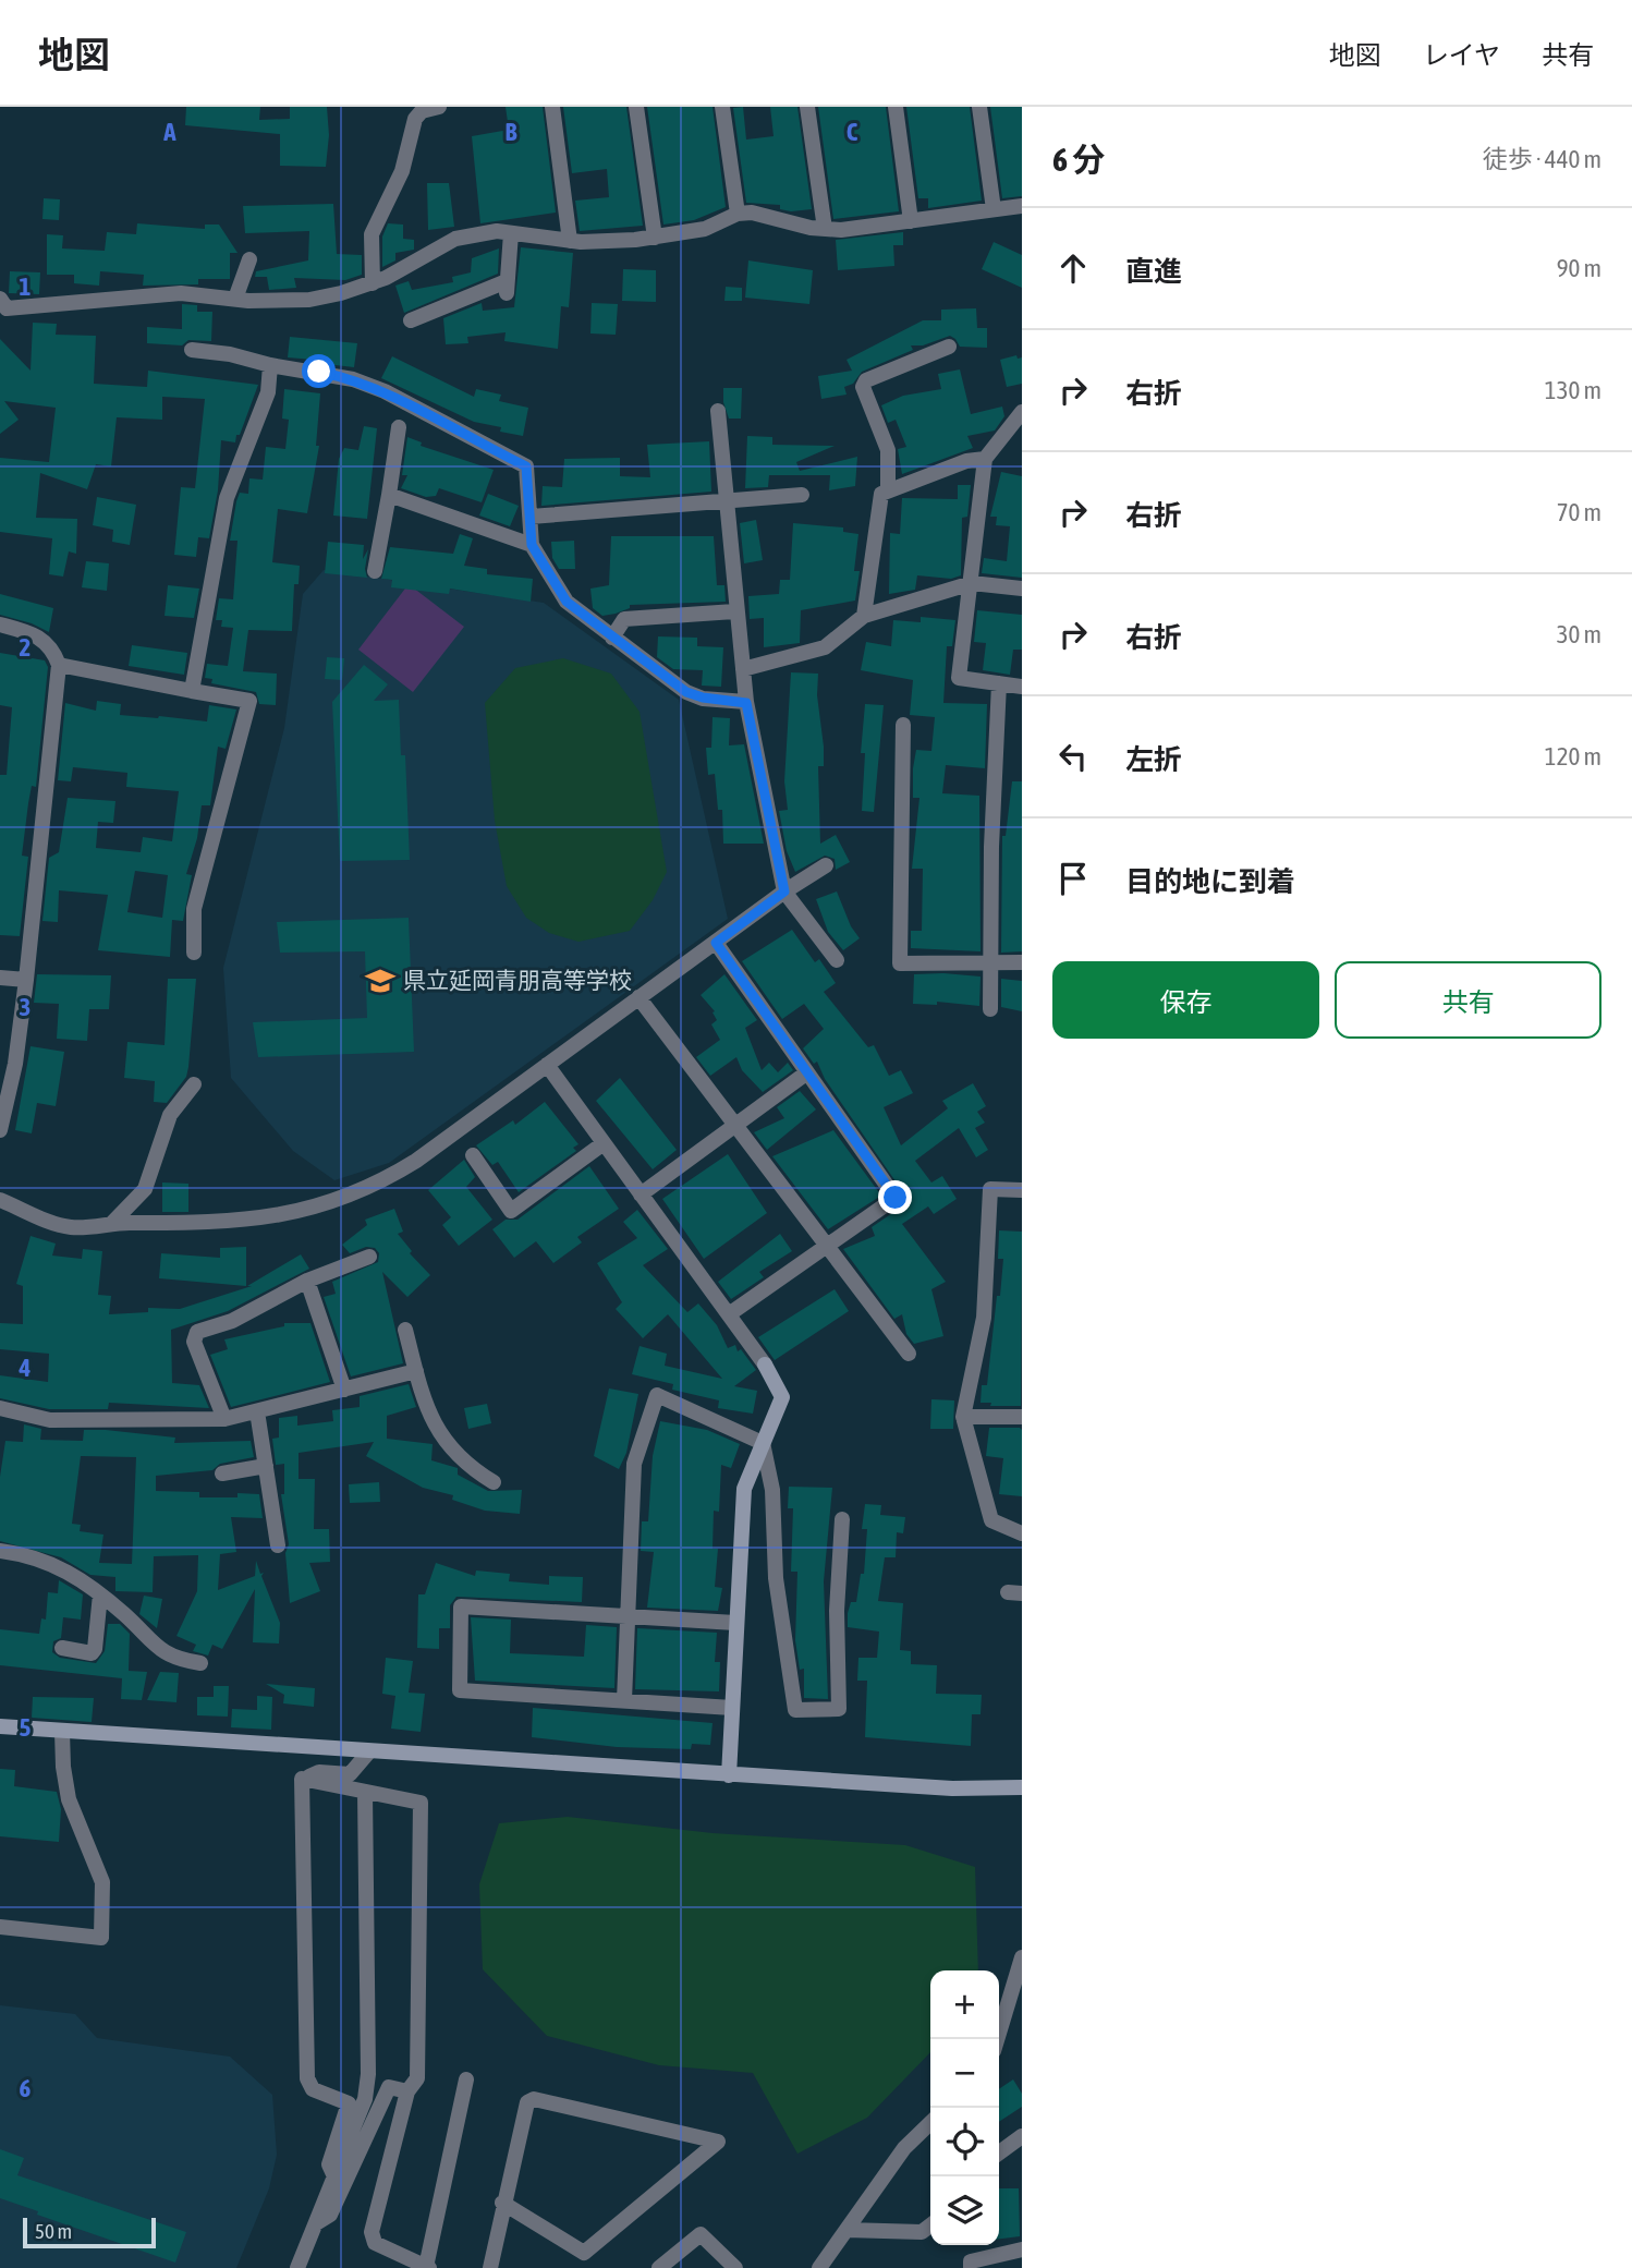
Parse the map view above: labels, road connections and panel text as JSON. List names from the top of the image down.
{
  "places": {
    "school or university": ["県立延岡青朋高等学校"]
  },
  "scale_bar": "50 m",
  "page": {
    "header": "地図",
    "nav": ["地図", "レイヤ", "共有"],
    "heading": ["6 分", "徒歩 · 440 m"],
    "list": [
      ["直進", "90 m"],
      ["右折", "130 m"],
      ["右折", "70 m"],
      ["右折", "30 m"],
      ["左折", "120 m"],
      "目的地に到着"
    ],
    "buttons": ["保存", "共有"],
    "map_buttons": ["+", "−"],
    "scale": "50 m"
  },
  "grid": {
    "columns": ["A", "B", "C"],
    "rows": [
      "1",
      "2",
      "3",
      "4",
      "5",
      "6"
    ]
  }
}
